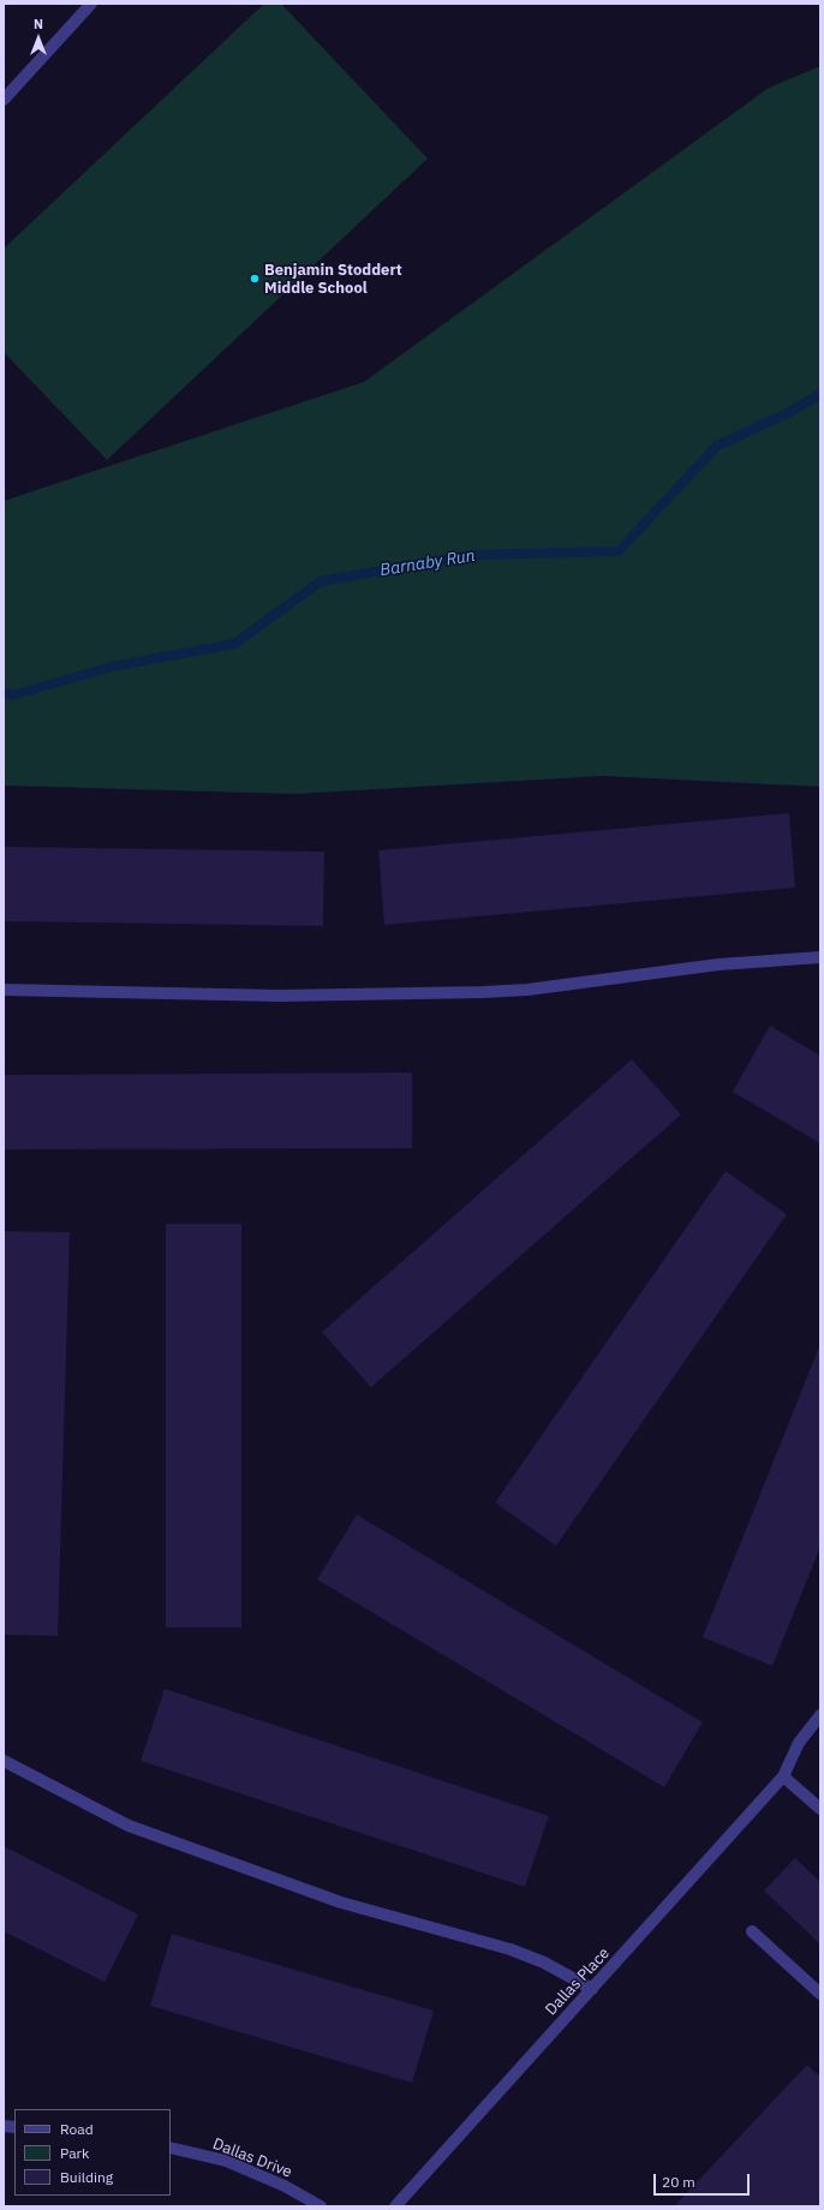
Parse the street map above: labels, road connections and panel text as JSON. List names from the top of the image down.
{
  "streets": {
    "street": ["Dallas Place", "Dallas Drive"]
  },
  "water": ["Barnaby Run"],
  "places": ["Benjamin Stoddert Middle School"],
  "legend": ["Road", "Park", "Building"],
  "scale_bar": "20 m",
  "north": "top"
}
